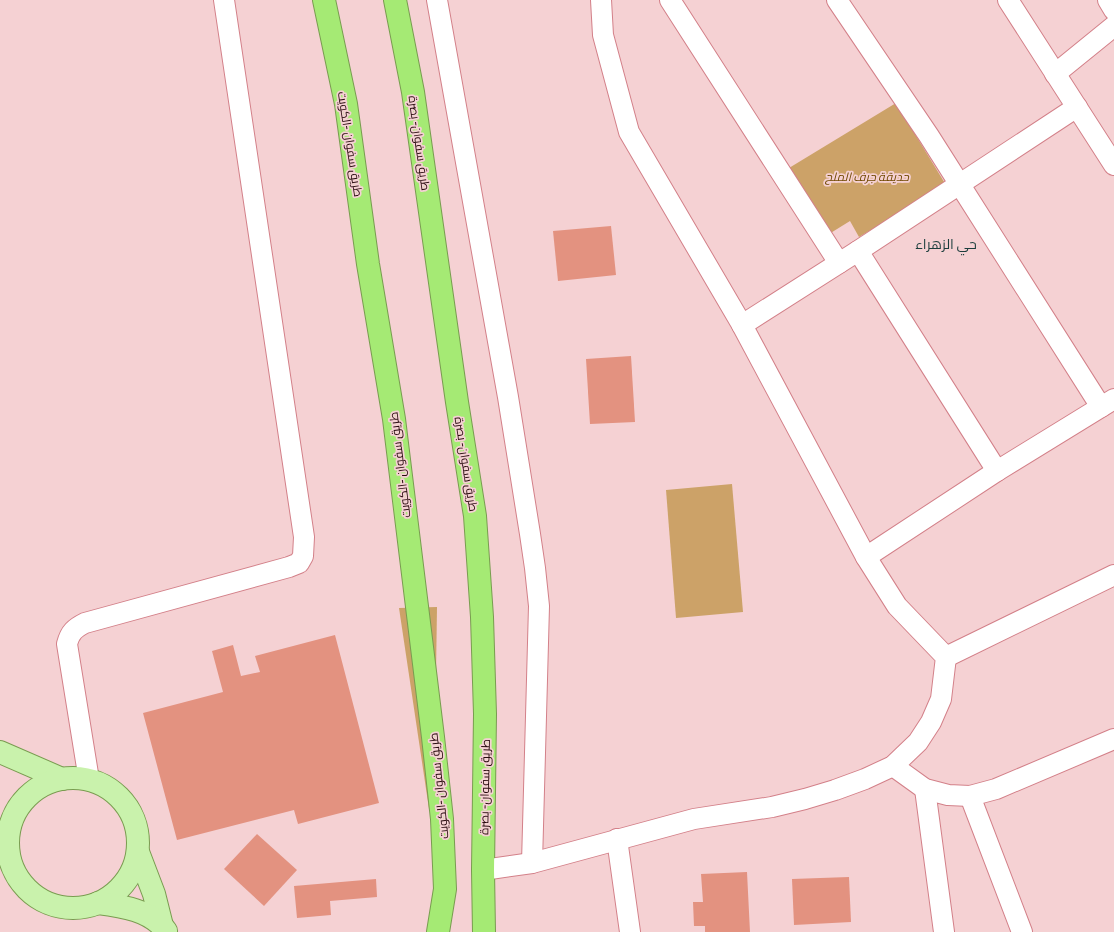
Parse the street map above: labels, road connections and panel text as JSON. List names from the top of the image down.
{
  "streets": {
    "highway": ["طريق سفوان- بصرة", "طريق سفوان -الكويت"]
  },
  "districts": ["حي الزهراء"],
  "parks": ["حديقة جرف الملح"]
}
